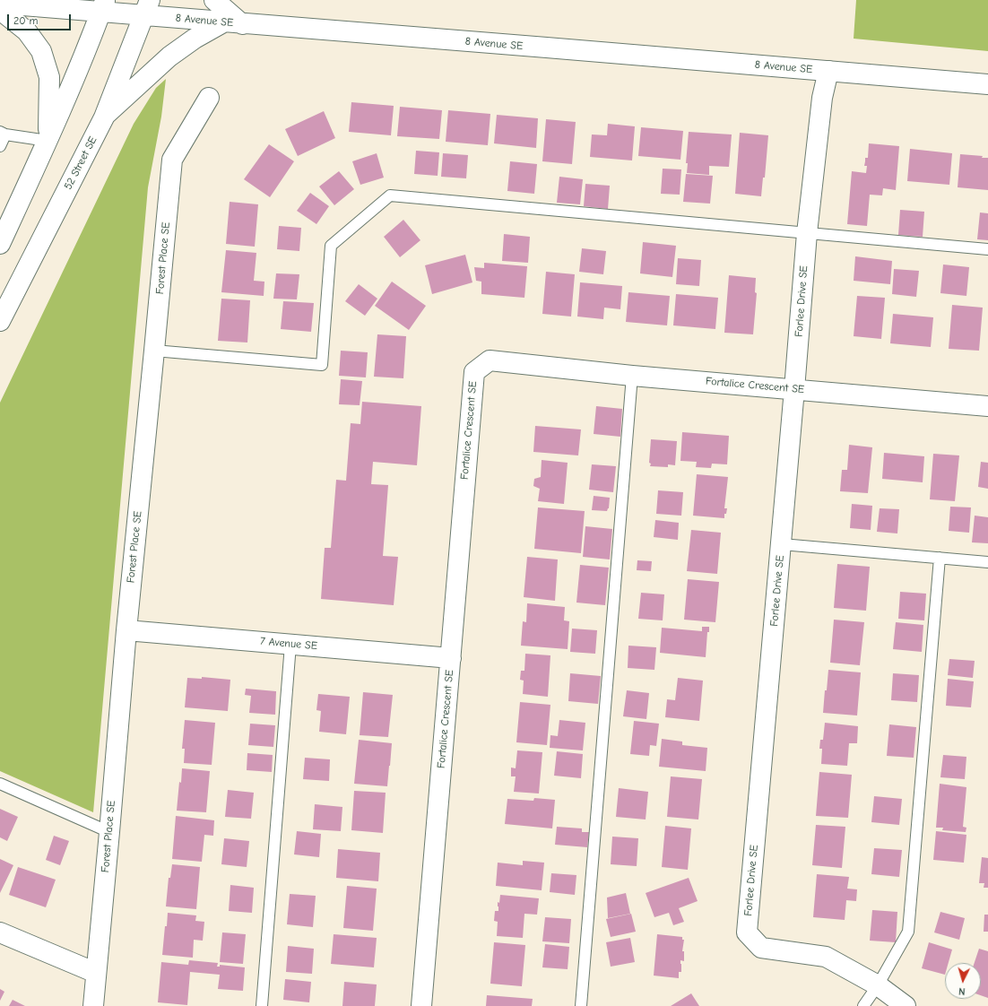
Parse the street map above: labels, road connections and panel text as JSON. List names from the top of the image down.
{
  "streets": {
    "street": [
      "8 Avenue SE",
      "52 Street SE",
      "Forest Place SE",
      "Forlee Drive SE",
      "Fortalice Crescent SE",
      "7 Avenue SE"
    ]
  },
  "crossings": [
    ["8 Avenue SE", "52 Street SE"],
    ["8 Avenue SE", "Forlee Drive SE"],
    ["Forest Place SE", "7 Avenue SE"],
    ["Forlee Drive SE", "Fortalice Crescent SE"],
    ["Fortalice Crescent SE", "7 Avenue SE"]
  ],
  "scale_bar": "20 m",
  "north": "bottom"
}
